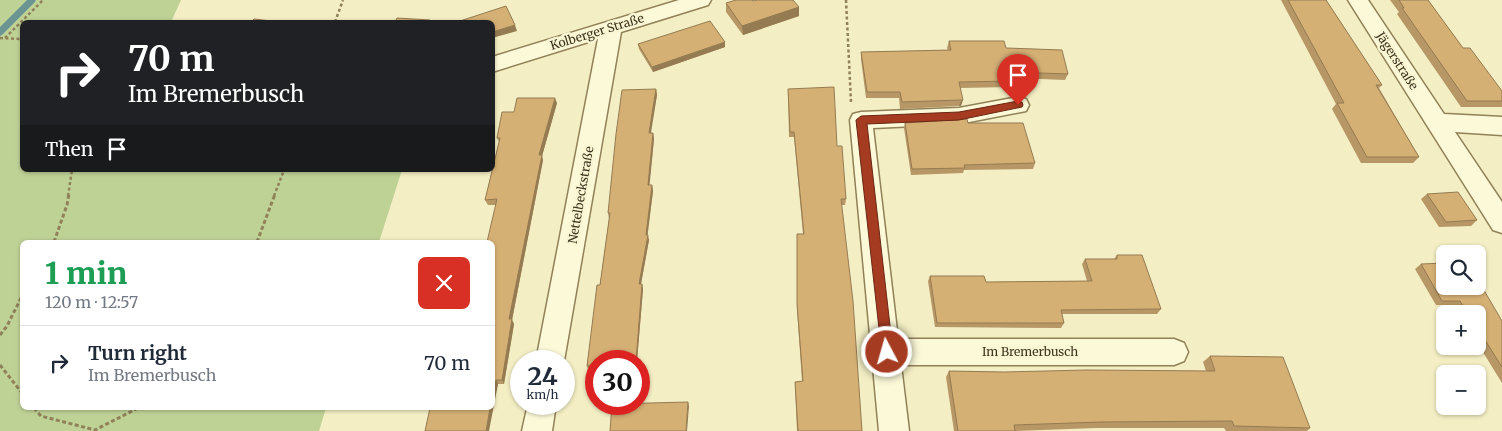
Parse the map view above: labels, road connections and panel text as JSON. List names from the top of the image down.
{
  "streets": {
    "street": [
      "Kolberger Straße",
      "Jägerstraße",
      "Nettelbeckstraße",
      "Im Bremerbusch"
    ]
  },
  "crossings": [
    ["Kolberger Straße", "Nettelbeckstraße"]
  ],
  "page": {
    "turn": ["70 m", "Im Bremerbusch"],
    "then": "Then",
    "heading": ["1 min", "120 m · 12:57"],
    "map_buttons": ["+", "−"],
    "list": [
      {
        "name": "Turn right",
        "note": "Im Bremerbusch",
        "value": "70 m"
      }
    ],
    "speed": "24 km/h",
    "limit": "30"
  }
}
